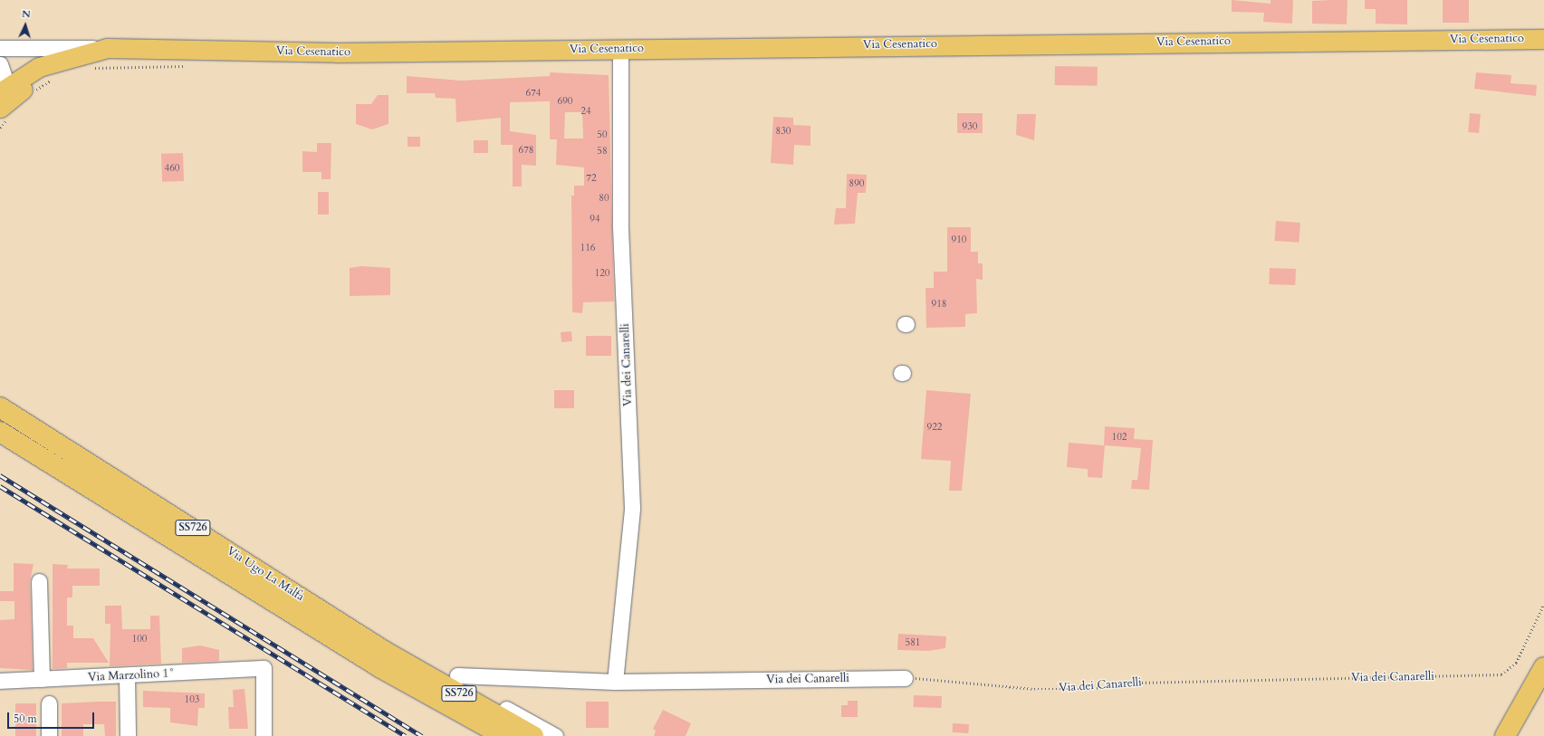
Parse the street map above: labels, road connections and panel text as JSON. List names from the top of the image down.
{
  "streets": {
    "highway": ["SS726", "Via Ugo La Malfa"],
    "main road": ["Via Cesenatico"],
    "street": ["Via dei Canarelli", "Via Marzolino 1°"]
  },
  "crossings": [
    ["Via Cesenatico", "Via dei Canarelli"],
    ["Via dei Canarelli", "Via Ugo La Malfa"]
  ],
  "house_numbers": [
    "674",
    "690",
    "24",
    "930",
    "830",
    "50",
    "678",
    "58",
    "460",
    "72",
    "890",
    "80",
    "94",
    "910",
    "116",
    "120",
    "918",
    "922",
    "102",
    "100",
    "581",
    "103"
  ],
  "scale_bar": "50 m",
  "north": "top"
}
